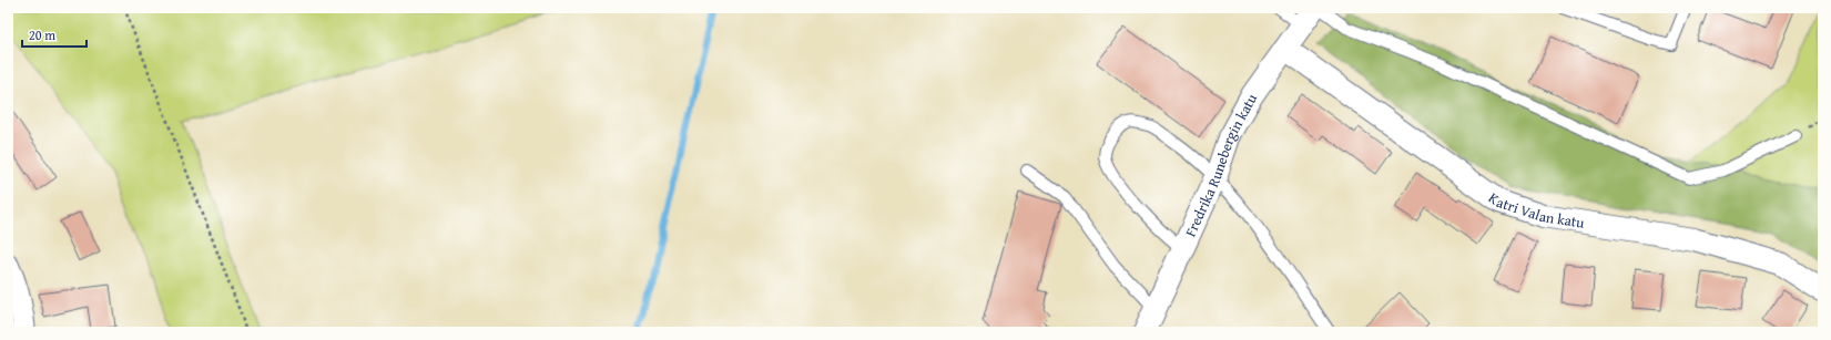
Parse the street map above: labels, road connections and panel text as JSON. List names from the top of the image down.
{
  "streets": {
    "street": ["Fredrika Runebergin katu", "Katri Valan katu"]
  },
  "crossings": [
    ["Fredrika Runebergin katu", "Katri Valan katu"]
  ],
  "scale_bar": "20 m"
}
